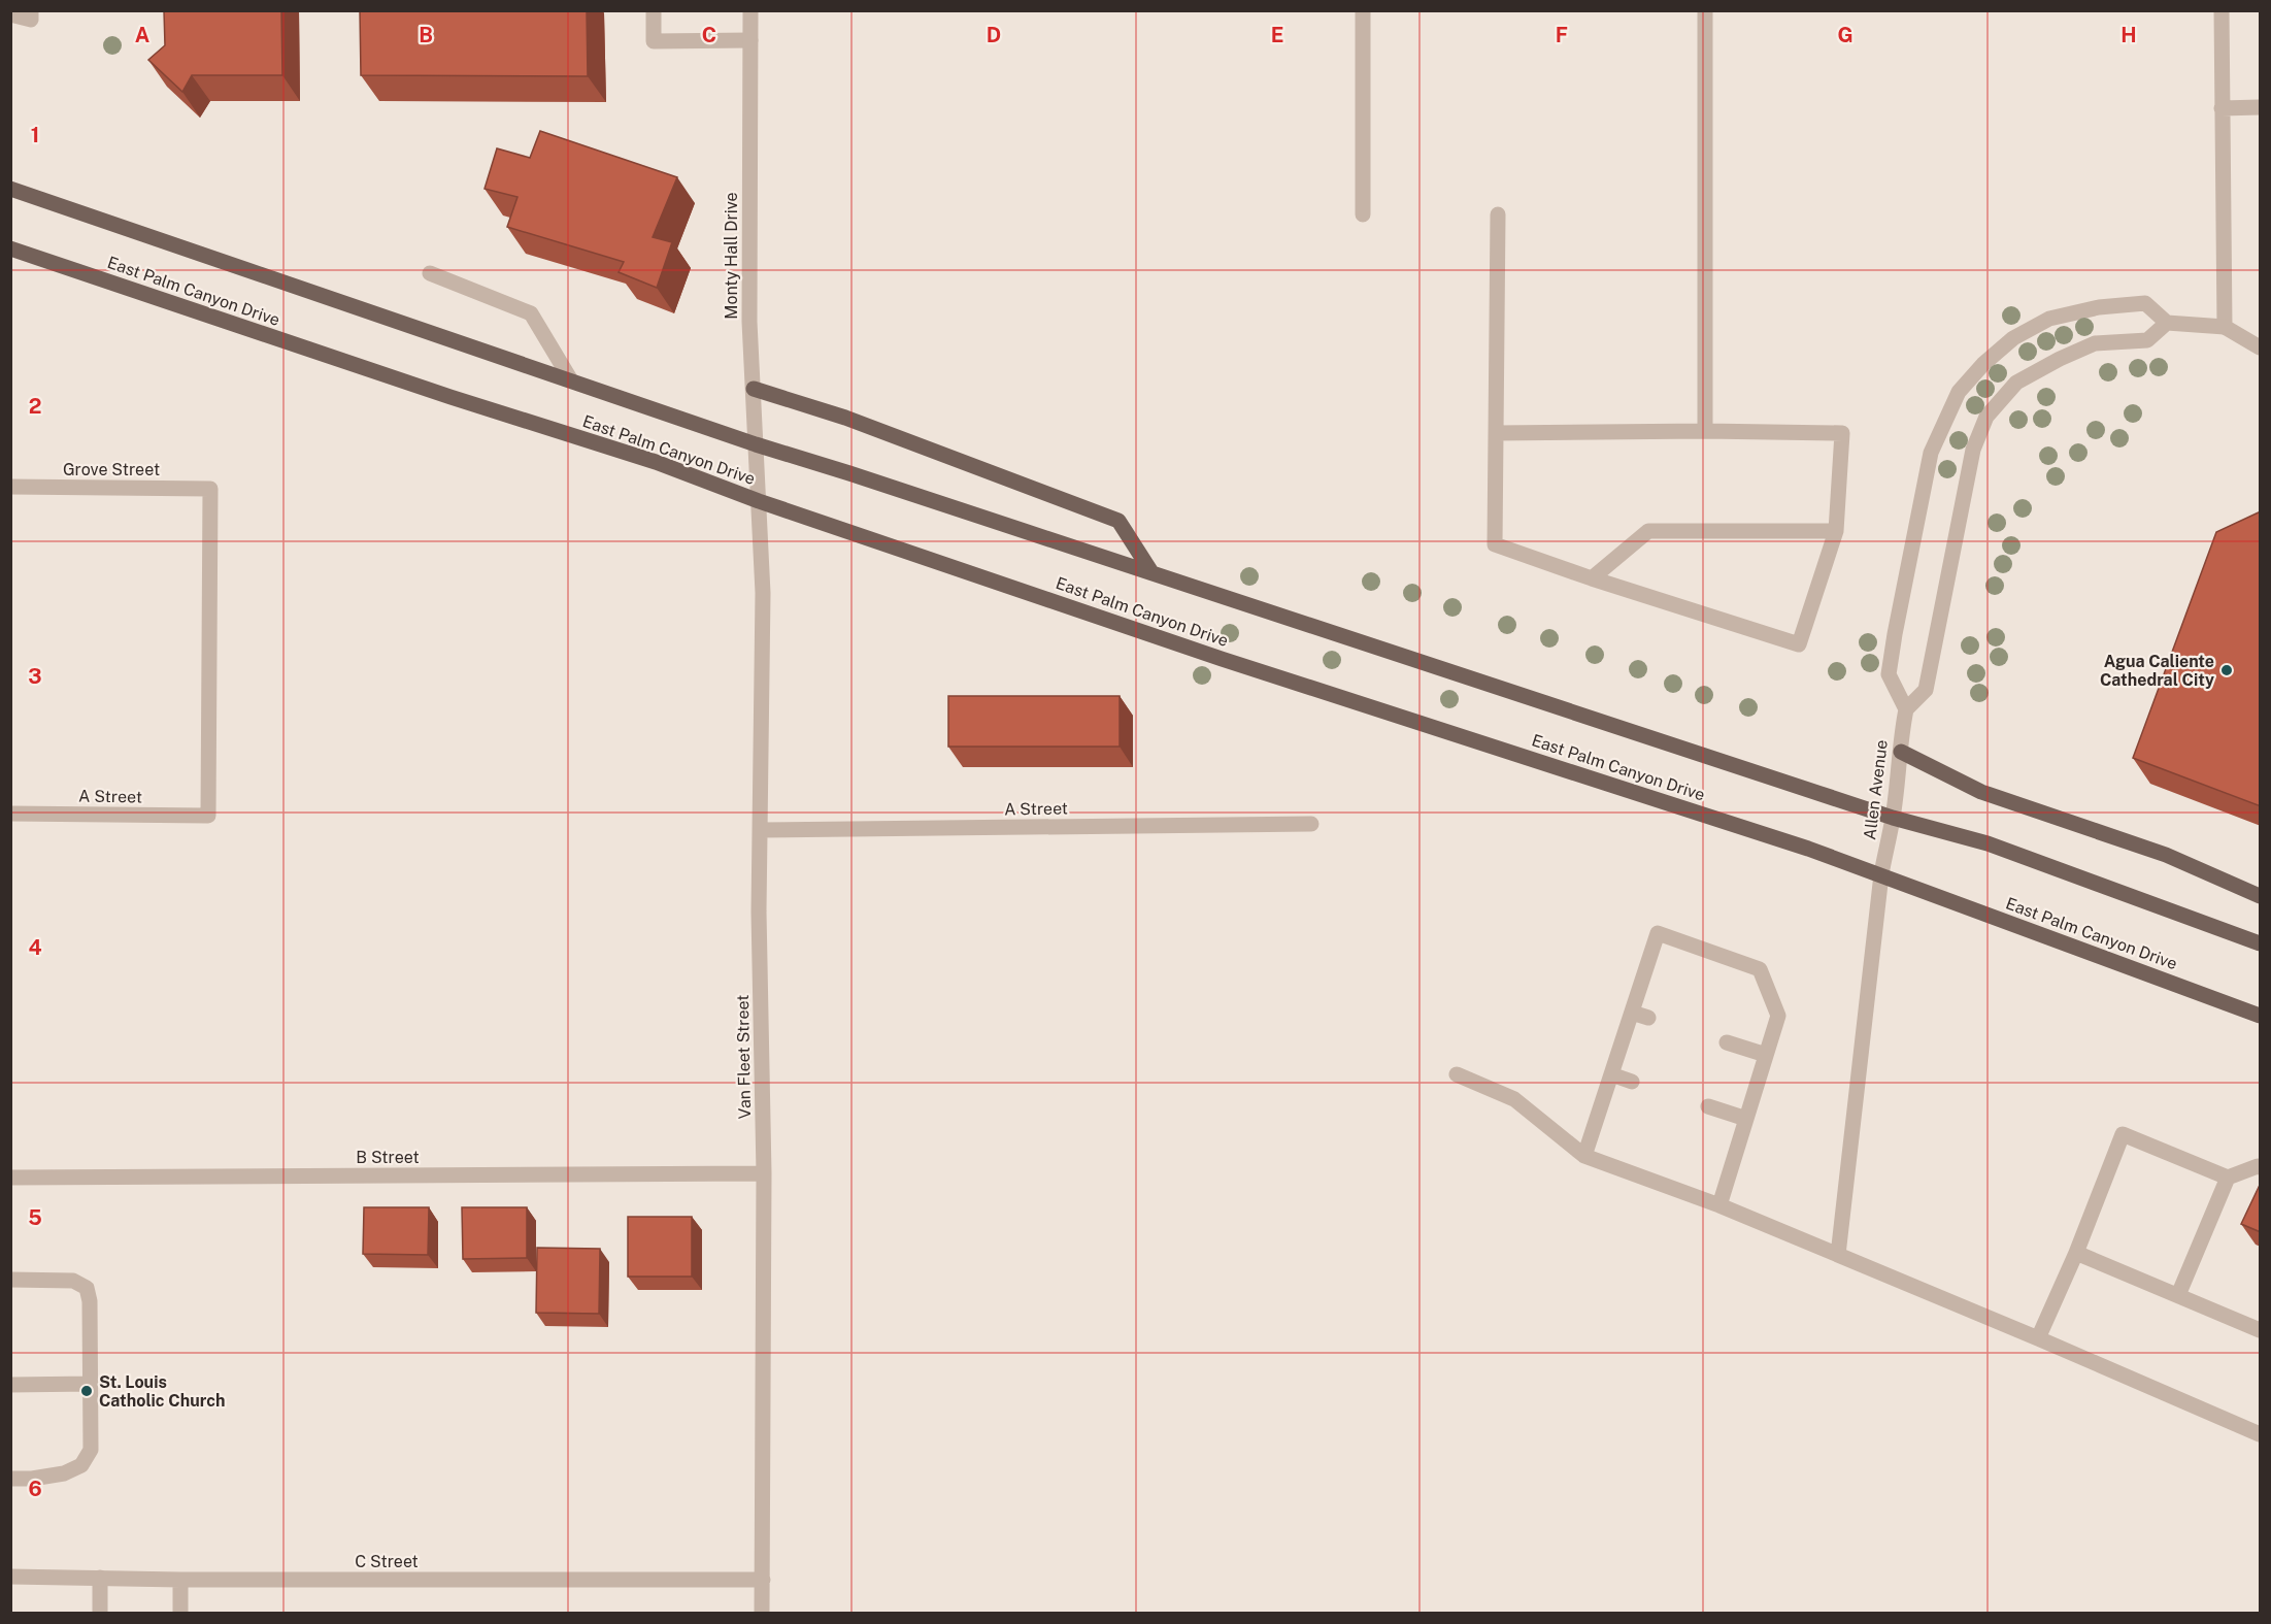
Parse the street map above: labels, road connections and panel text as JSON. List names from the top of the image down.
{
  "streets": {
    "main road": ["East Palm Canyon Drive"],
    "street": [
      "Monty Hall Drive",
      "Grove Street",
      "Allen Avenue",
      "A Street",
      "Van Fleet Street",
      "B Street",
      "C Street"
    ]
  },
  "crossings": [
    ["Monty Hall Drive", "East Palm Canyon Drive"],
    ["Monty Hall Drive", "Van Fleet Street"],
    ["East Palm Canyon Drive", "Allen Avenue"],
    ["East Palm Canyon Drive", "Van Fleet Street"],
    ["Grove Street", "A Street"],
    ["A Street", "Van Fleet Street"],
    ["Van Fleet Street", "B Street"],
    ["Van Fleet Street", "C Street"]
  ],
  "places": ["Agua Caliente Cathedral City", "St. Louis Catholic Church"],
  "grid": {
    "columns": [
      "A",
      "B",
      "C",
      "D",
      "E",
      "F",
      "G",
      "H"
    ],
    "rows": [
      "1",
      "2",
      "3",
      "4",
      "5",
      "6"
    ]
  }
}
